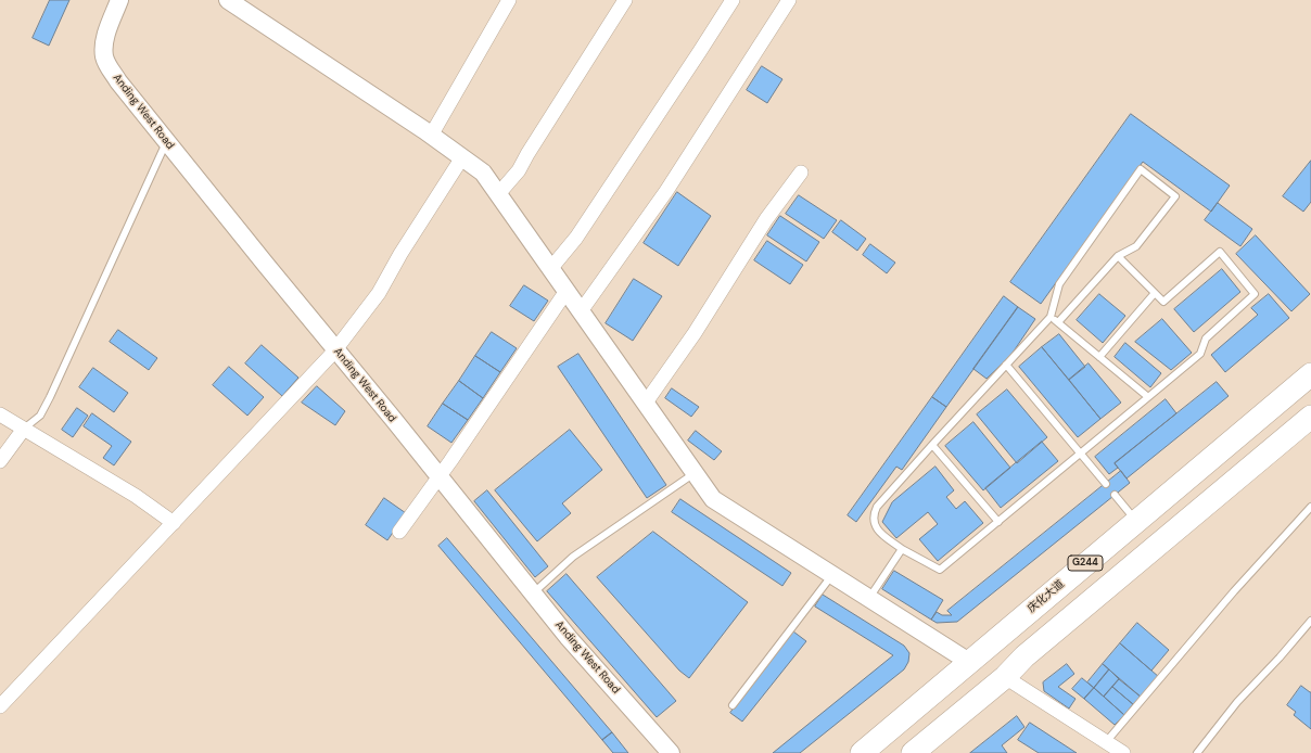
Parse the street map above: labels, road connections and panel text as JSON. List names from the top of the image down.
{
  "streets": {
    "highway": ["G244", "庆化大道"],
    "street": ["Anding West Road"]
  }
}
